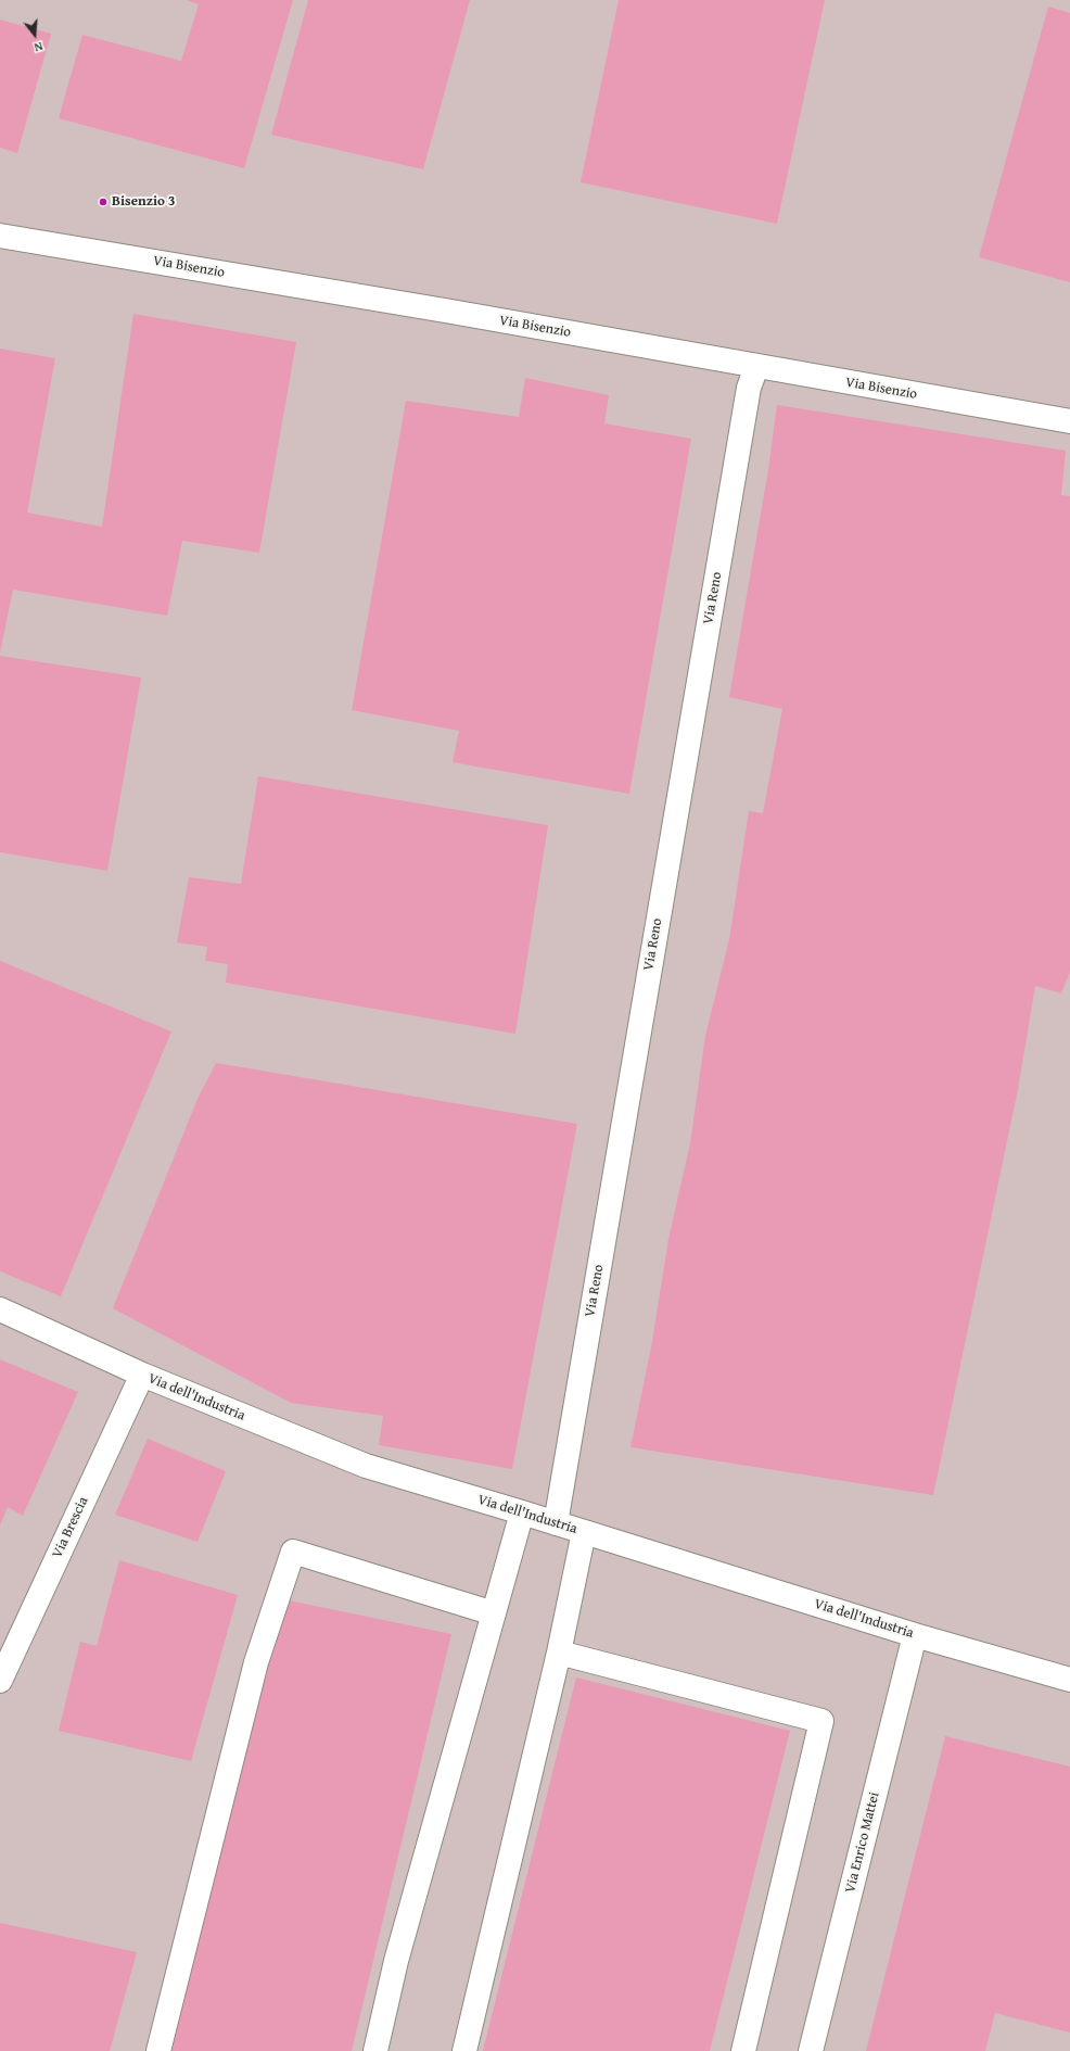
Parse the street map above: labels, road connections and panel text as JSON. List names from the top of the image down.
{
  "streets": {
    "street": [
      "Via Bisenzio",
      "Via Reno",
      "Via dell'Industria",
      "Via Brescia",
      "Via Enrico Mattei"
    ]
  },
  "crossings": [
    ["Via Bisenzio", "Via Reno"],
    ["Via Reno", "Via dell'Industria"],
    ["Via dell'Industria", "Via Brescia"],
    ["Via dell'Industria", "Via Enrico Mattei"]
  ],
  "places": ["Bisenzio 3"],
  "north": "bottom"
}
